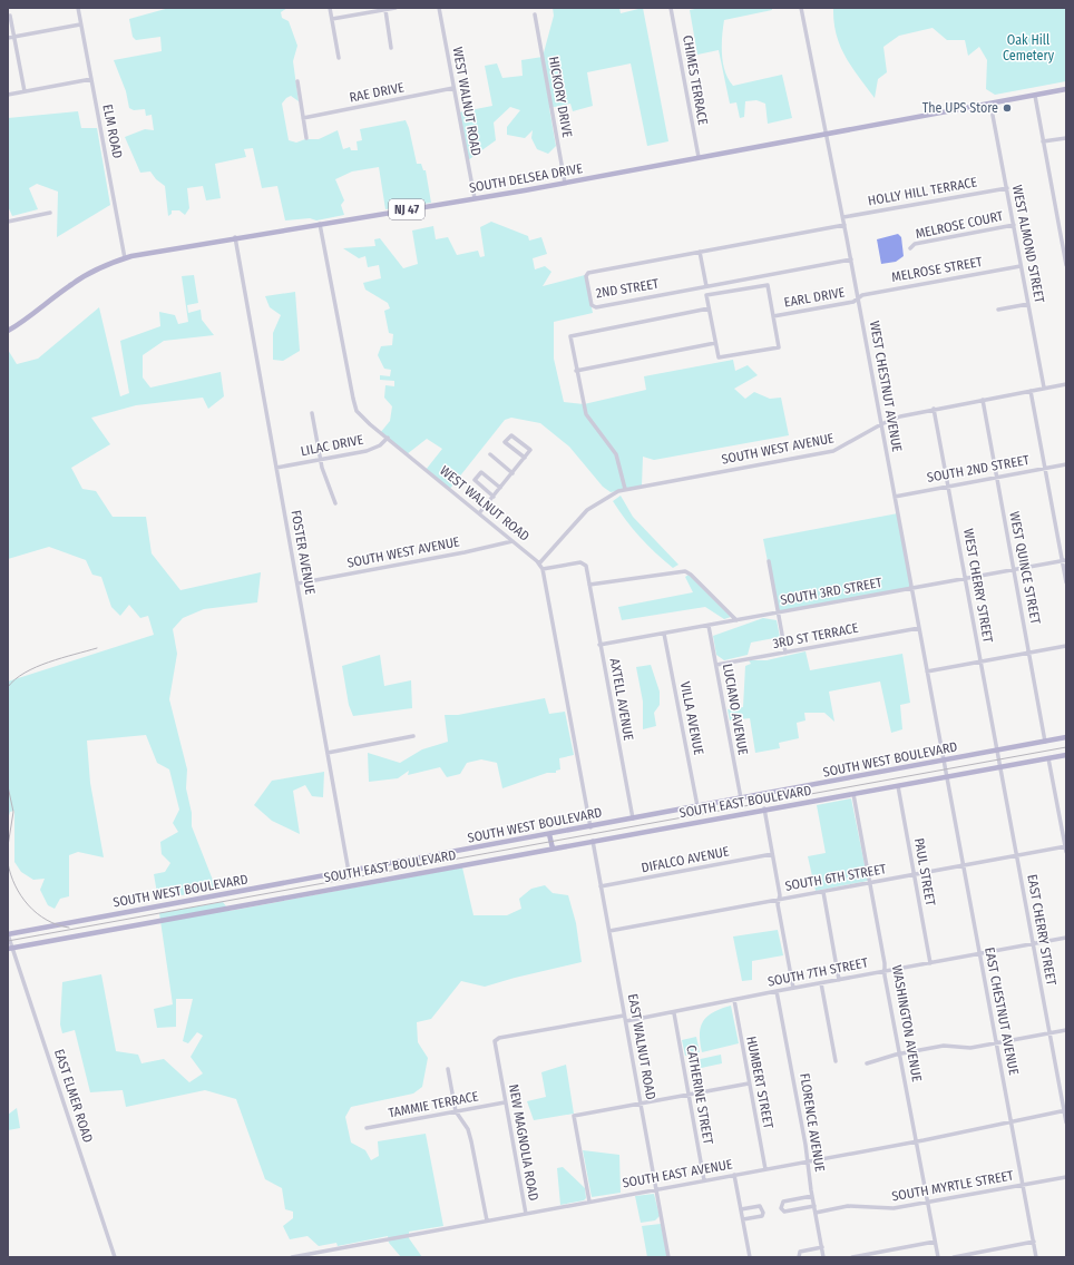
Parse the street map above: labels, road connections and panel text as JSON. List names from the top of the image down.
{
  "streets": {
    "main road": [
      "SOUTH DELSEA DRIVE",
      "NJ 47",
      "SOUTH WEST BOULEVARD",
      "SOUTH EAST BOULEVARD"
    ],
    "street": [
      "CHIMES TERRACE",
      "RAE DRIVE",
      "HICKORY DRIVE",
      "WEST WALNUT ROAD",
      "ELM ROAD",
      "HOLLY HILL TERRACE",
      "MELROSE COURT",
      "WEST ALMOND STREET",
      "MELROSE STREET",
      "2ND STREET",
      "EARL DRIVE",
      "WEST CHESTNUT AVENUE",
      "LILAC DRIVE",
      "SOUTH WEST AVENUE",
      "SOUTH 2ND STREET",
      "FOSTER AVENUE",
      "WEST QUINCE STREET",
      "WEST CHERRY STREET",
      "SOUTH 3RD STREET",
      "3RD ST TERRACE",
      "AXTELL AVENUE",
      "LUCIANO AVENUE",
      "VILLA AVENUE",
      "DIFALCO AVENUE",
      "PAUL STREET",
      "SOUTH 6TH STREET",
      "EAST CHERRY STREET",
      "SOUTH 7TH STREET",
      "EAST CHESTNUT AVENUE",
      "WASHINGTON AVENUE",
      "EAST WALNUT ROAD",
      "HUMBERT STREET",
      "CATHERINE STREET",
      "EAST ELMER ROAD",
      "TAMMIE TERRACE",
      "FLORENCE AVENUE",
      "NEW MAGNOLIA ROAD",
      "SOUTH EAST AVENUE",
      "SOUTH MYRTLE STREET"
    ]
  },
  "crossings": [
    ["CHIMES TERRACE", "SOUTH DELSEA DRIVE"],
    ["RAE DRIVE", "WEST WALNUT ROAD"],
    ["HICKORY DRIVE", "SOUTH DELSEA DRIVE"],
    ["WEST WALNUT ROAD", "SOUTH DELSEA DRIVE"],
    ["WEST WALNUT ROAD", "LILAC DRIVE"],
    ["WEST WALNUT ROAD", "SOUTH WEST AVENUE"],
    ["WEST WALNUT ROAD", "AXTELL AVENUE"],
    ["WEST WALNUT ROAD", "SOUTH WEST BOULEVARD"],
    ["ELM ROAD", "SOUTH DELSEA DRIVE"],
    ["SOUTH DELSEA DRIVE", "WEST ALMOND STREET"],
    ["SOUTH DELSEA DRIVE", "WEST CHESTNUT AVENUE"],
    ["SOUTH DELSEA DRIVE", "FOSTER AVENUE"],
    ["HOLLY HILL TERRACE", "WEST ALMOND STREET"],
    ["HOLLY HILL TERRACE", "WEST CHESTNUT AVENUE"],
    ["MELROSE COURT", "WEST ALMOND STREET"],
    ["WEST ALMOND STREET", "MELROSE STREET"],
    ["WEST ALMOND STREET", "SOUTH WEST AVENUE"],
    ["MELROSE STREET", "EARL DRIVE"],
    ["MELROSE STREET", "WEST CHESTNUT AVENUE"],
    ["2ND STREET", "WEST CHESTNUT AVENUE"],
    ["EARL DRIVE", "WEST CHESTNUT AVENUE"],
    ["WEST CHESTNUT AVENUE", "SOUTH WEST AVENUE"],
    ["WEST CHESTNUT AVENUE", "SOUTH 2ND STREET"],
    ["WEST CHESTNUT AVENUE", "SOUTH 3RD STREET"],
    ["WEST CHESTNUT AVENUE", "3RD ST TERRACE"],
    ["WEST CHESTNUT AVENUE", "SOUTH WEST BOULEVARD"],
    ["WEST CHESTNUT AVENUE", "EAST CHESTNUT AVENUE"],
    ["LILAC DRIVE", "FOSTER AVENUE"],
    ["SOUTH WEST AVENUE", "FOSTER AVENUE"],
    ["SOUTH WEST AVENUE", "WEST QUINCE STREET"],
    ["SOUTH WEST AVENUE", "WEST CHERRY STREET"],
    ["SOUTH 2ND STREET", "WEST QUINCE STREET"],
    ["SOUTH 2ND STREET", "WEST CHERRY STREET"],
    ["FOSTER AVENUE", "SOUTH WEST BOULEVARD"],
    ["WEST QUINCE STREET", "SOUTH 3RD STREET"],
    ["WEST QUINCE STREET", "SOUTH WEST BOULEVARD"],
    ["WEST CHERRY STREET", "SOUTH 3RD STREET"],
    ["WEST CHERRY STREET", "SOUTH WEST BOULEVARD"],
    ["WEST CHERRY STREET", "SOUTH EAST BOULEVARD"],
    ["WEST CHERRY STREET", "EAST CHERRY STREET"],
    ["SOUTH 3RD STREET", "AXTELL AVENUE"],
    ["SOUTH 3RD STREET", "LUCIANO AVENUE"],
    ["SOUTH 3RD STREET", "VILLA AVENUE"],
    ["3RD ST TERRACE", "LUCIANO AVENUE"],
    ["AXTELL AVENUE", "SOUTH WEST BOULEVARD"],
    ["LUCIANO AVENUE", "SOUTH WEST BOULEVARD"],
    ["VILLA AVENUE", "SOUTH WEST BOULEVARD"],
    ["SOUTH WEST BOULEVARD", "EAST ELMER ROAD"],
    ["SOUTH EAST BOULEVARD", "PAUL STREET"],
    ["SOUTH EAST BOULEVARD", "EAST CHERRY STREET"],
    ["SOUTH EAST BOULEVARD", "EAST CHESTNUT AVENUE"],
    ["SOUTH EAST BOULEVARD", "WASHINGTON AVENUE"],
    ["SOUTH EAST BOULEVARD", "EAST WALNUT ROAD"],
    ["SOUTH EAST BOULEVARD", "EAST ELMER ROAD"],
    ["DIFALCO AVENUE", "EAST WALNUT ROAD"],
    ["PAUL STREET", "SOUTH 6TH STREET"],
    ["PAUL STREET", "SOUTH 7TH STREET"],
    ["SOUTH 6TH STREET", "EAST CHERRY STREET"],
    ["SOUTH 6TH STREET", "EAST CHESTNUT AVENUE"],
    ["SOUTH 6TH STREET", "WASHINGTON AVENUE"],
    ["SOUTH 6TH STREET", "EAST WALNUT ROAD"],
    ["EAST CHERRY STREET", "SOUTH 7TH STREET"],
    ["EAST CHERRY STREET", "SOUTH EAST AVENUE"],
    ["SOUTH 7TH STREET", "EAST CHESTNUT AVENUE"],
    ["SOUTH 7TH STREET", "WASHINGTON AVENUE"],
    ["SOUTH 7TH STREET", "EAST WALNUT ROAD"],
    ["SOUTH 7TH STREET", "HUMBERT STREET"],
    ["SOUTH 7TH STREET", "CATHERINE STREET"],
    ["SOUTH 7TH STREET", "FLORENCE AVENUE"],
    ["EAST CHESTNUT AVENUE", "SOUTH EAST AVENUE"],
    ["EAST CHESTNUT AVENUE", "SOUTH MYRTLE STREET"],
    ["WASHINGTON AVENUE", "SOUTH EAST AVENUE"],
    ["WASHINGTON AVENUE", "SOUTH MYRTLE STREET"],
    ["EAST WALNUT ROAD", "NEW MAGNOLIA ROAD"],
    ["EAST WALNUT ROAD", "SOUTH EAST AVENUE"],
    ["HUMBERT STREET", "SOUTH EAST AVENUE"],
    ["CATHERINE STREET", "SOUTH EAST AVENUE"],
    ["TAMMIE TERRACE", "NEW MAGNOLIA ROAD"],
    ["FLORENCE AVENUE", "SOUTH EAST AVENUE"],
    ["FLORENCE AVENUE", "SOUTH MYRTLE STREET"],
    ["NEW MAGNOLIA ROAD", "SOUTH EAST AVENUE"]
  ],
  "parks": ["Oak Hill Cemetery"],
  "places": ["The UPS Store"]
}
